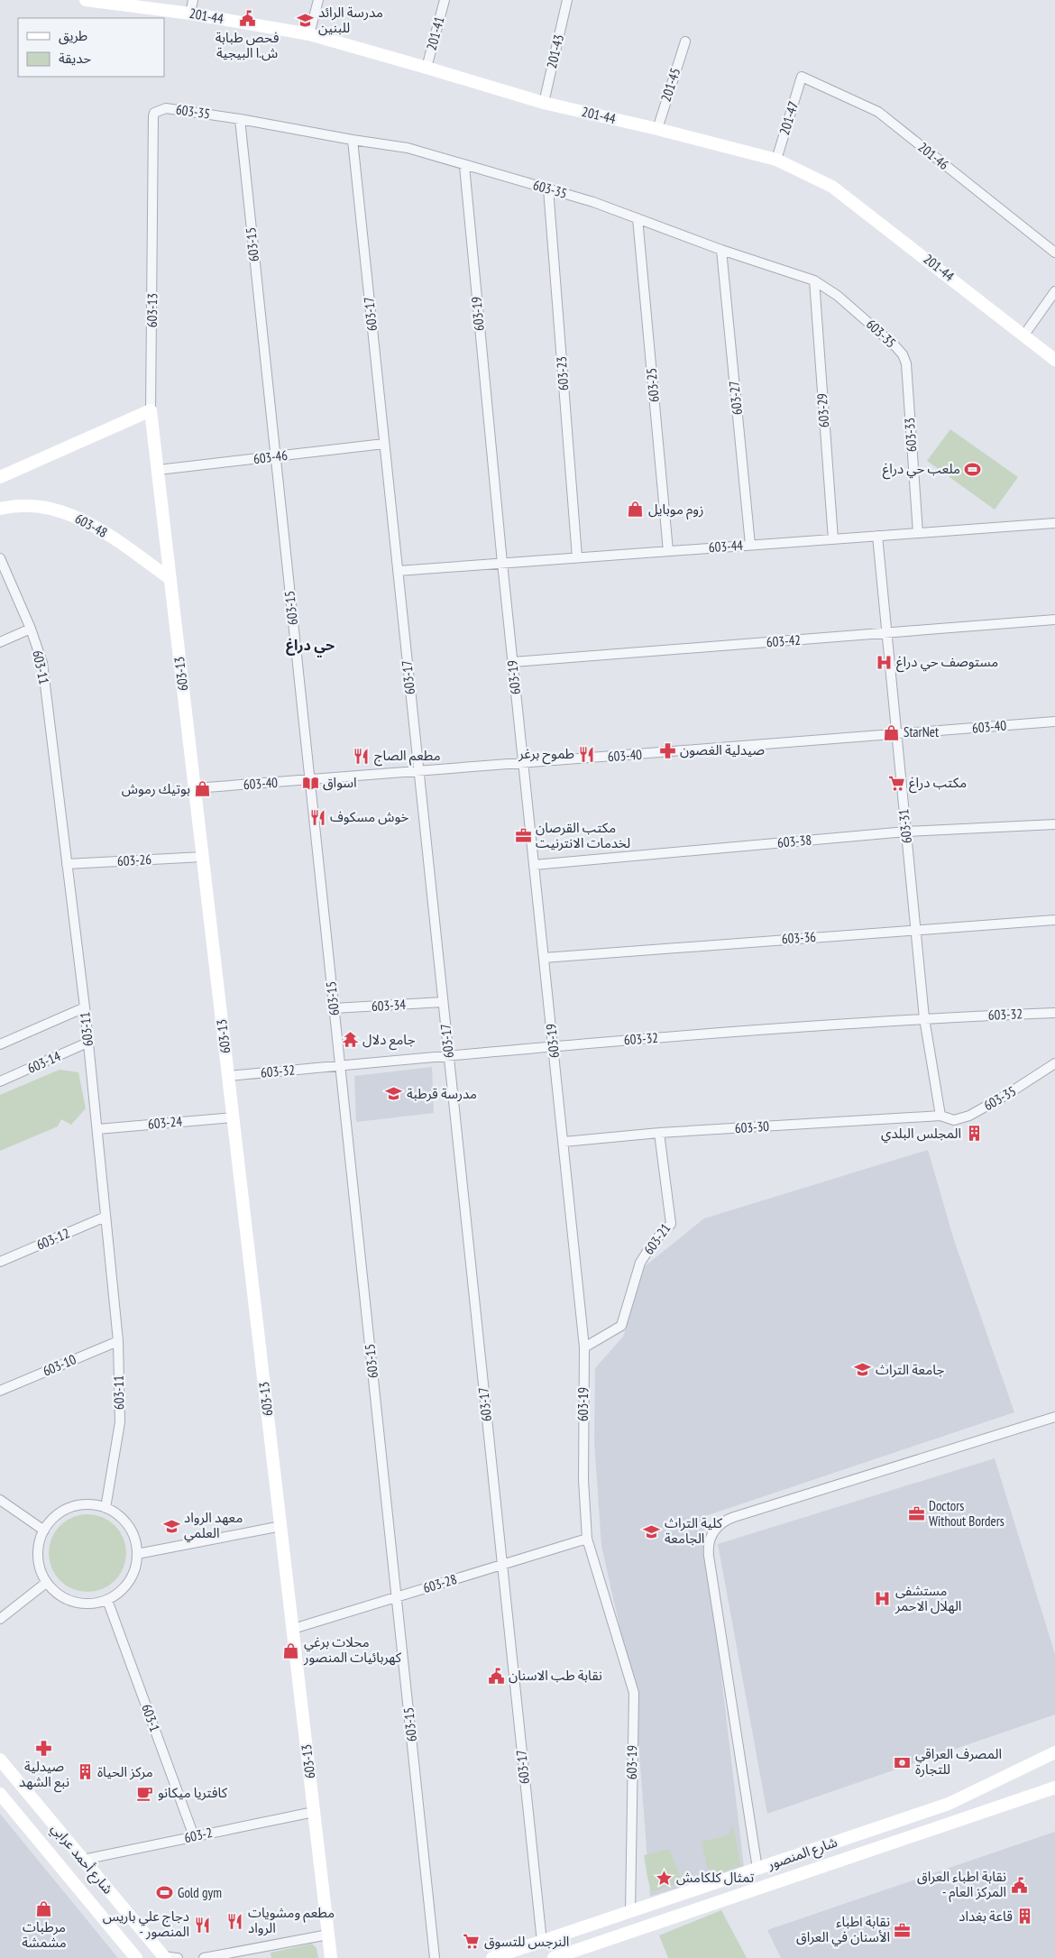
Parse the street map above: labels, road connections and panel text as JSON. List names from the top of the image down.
{
  "streets": {
    "street": [
      "201-44",
      "201-41",
      "201-43",
      "201-45",
      "603-35",
      "201-47",
      "201-46",
      "603-15",
      "603-13",
      "603-17",
      "603-19",
      "603-23",
      "603-25",
      "603-27",
      "603-29",
      "603-33",
      "603-46",
      "603-48",
      "603-44",
      "603-42",
      "603-11",
      "603-40",
      "603-31",
      "603-38",
      "603-26",
      "603-36",
      "603-34",
      "603-32",
      "603-14",
      "603-24",
      "603-30",
      "603-12",
      "603-21",
      "603-10",
      "603-28",
      "603-1",
      "603-2",
      "شارع المنصور",
      "شارع أحمد عرابي"
    ]
  },
  "crossings": [
    ["201-44", "201-41"],
    ["201-44", "201-43"],
    ["201-44", "201-45"],
    ["201-44", "201-47"],
    ["603-35", "603-15"],
    ["603-35", "603-13"],
    ["603-35", "603-17"],
    ["603-35", "603-19"],
    ["603-35", "603-23"],
    ["603-35", "603-25"],
    ["603-35", "603-27"],
    ["603-35", "603-29"],
    ["603-35", "603-33"],
    ["603-35", "603-31"],
    ["603-35", "603-30"],
    ["201-47", "201-46"],
    ["603-15", "603-46"],
    ["603-15", "603-40"],
    ["603-15", "603-34"],
    ["603-15", "603-32"],
    ["603-15", "603-28"],
    ["603-13", "603-46"],
    ["603-13", "603-48"],
    ["603-13", "603-40"],
    ["603-13", "603-26"],
    ["603-13", "603-32"],
    ["603-13", "603-24"],
    ["603-13", "603-28"],
    ["603-13", "603-2"],
    ["603-17", "603-46"],
    ["603-17", "603-44"],
    ["603-17", "603-40"],
    ["603-17", "603-34"],
    ["603-17", "603-32"],
    ["603-17", "603-28"],
    ["603-17", "شارع المنصور"],
    ["603-19", "603-44"],
    ["603-19", "603-42"],
    ["603-19", "603-40"],
    ["603-19", "603-38"],
    ["603-19", "603-36"],
    ["603-19", "603-32"],
    ["603-19", "603-30"],
    ["603-19", "603-21"],
    ["603-19", "603-28"],
    ["603-19", "شارع المنصور"],
    ["603-23", "603-44"],
    ["603-25", "603-44"],
    ["603-27", "603-44"],
    ["603-29", "603-44"],
    ["603-33", "603-44"],
    ["603-44", "603-31"],
    ["603-42", "603-31"],
    ["603-11", "603-26"],
    ["603-11", "603-14"],
    ["603-11", "603-24"],
    ["603-11", "603-12"],
    ["603-11", "603-10"],
    ["603-11", "603-1"],
    ["603-40", "603-31"],
    ["603-31", "603-38"],
    ["603-31", "603-36"],
    ["603-31", "603-32"],
    ["603-31", "603-30"],
    ["603-30", "603-21"],
    ["603-1", "603-2"],
    ["603-2", "شارع أحمد عرابي"]
  ],
  "districts": ["حي دراغ"],
  "places": {
    "public building": ["فحص طبابة ش.ا البيجية", "نقابة طب الاسنان", "نقابة اطباء العراق - المركز العام"],
    "school or university": [
      "مدرسة الرائد للبنين",
      "مدرسة قرطبة",
      "جامعة التراث",
      "معهد الرواد العلمي",
      "كلية التراث الجامعة"
    ],
    "sports": ["ملعب حي دراغ", "Gold gym"],
    "shop": [
      "زوم موبايل",
      "StarNet",
      "بوتيك رموش",
      "محلات برغي كهربائيات المنصور",
      "مرطبات مشمشة"
    ],
    "hospital": ["مستوصف حي دراغ", "مستشفى الهلال الاحمر"],
    "pharmacy": ["صيدلية الغصون", "صيدلية نبع الشهد"],
    "restaurant": [
      "طموح برغر",
      "مطعم الصاج",
      "خوش مسكوف",
      "مطعم ومشويات الرواد",
      "دجاج علي باريس - المنصور"
    ],
    "library": ["اسواق"],
    "supermarket": ["مكتب دراغ", "النرجس للتسوق"],
    "office": ["مكتب القرصان لخدمات الانترنيت", "Doctors Without Borders", "نقابة اطباء الأسنان في العراق"],
    "temple": ["جامع دلال"],
    "building": ["المجلس البلدي", "مركز الحياة", "قاعة بغداد"],
    "bank": ["المصرف العراقي للتجارة"],
    "cafe": ["كافتريا ميكانو"],
    "place": ["تمثال كلكامش"]
  },
  "legend": ["طريق", "حديقة"]
}
